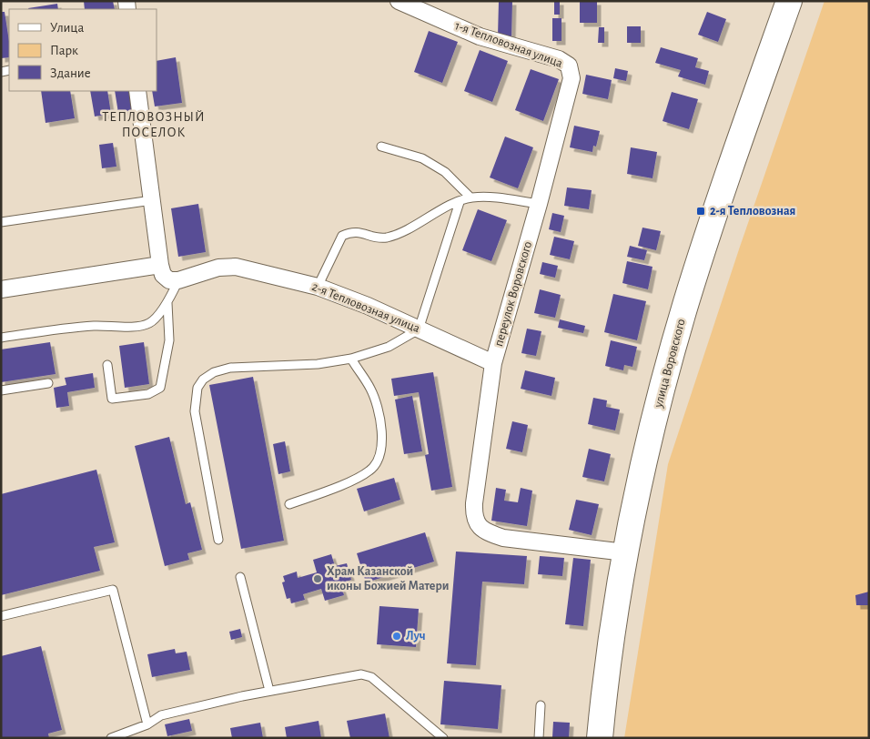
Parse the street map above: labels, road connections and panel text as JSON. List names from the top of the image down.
{
  "streets": {
    "main road": ["улица Воровского"],
    "street": ["1-я Тепловозная улица", "переулок Воровского", "2-я Тепловозная улица"]
  },
  "crossings": [
    ["1-я Тепловозная улица", "переулок Воровского"],
    ["переулок Воровского", "2-я Тепловозная улица"],
    ["переулок Воровского", "улица Воровского"]
  ],
  "districts": ["ТЕПЛОВОЗНЫЙ ПОСЕЛОК"],
  "places": {
    "transit": ["2-я Тепловозная"],
    "other": ["Храм Казанской иконы Божией Матери", "Луч"]
  },
  "legend": ["Улица", "Парк", "Здание"]
}
